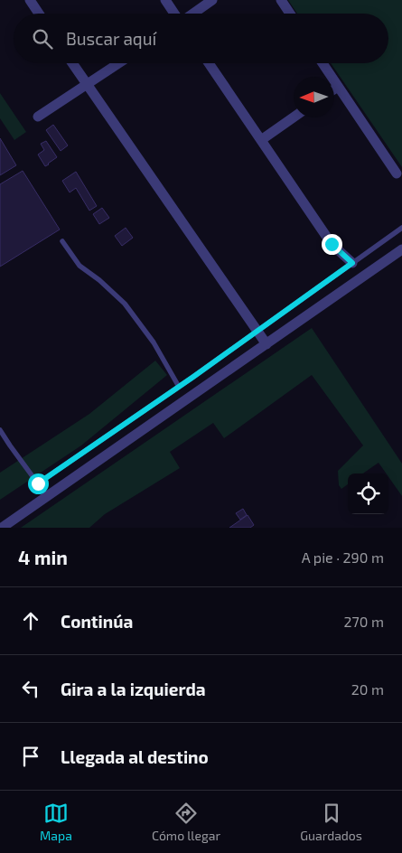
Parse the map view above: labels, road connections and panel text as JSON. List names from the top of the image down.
{
  "north": "left",
  "page": {
    "search": "Buscar aquí",
    "heading": ["4 min", "A pie · 290 m"],
    "list": [
      ["Continúa", "270 m"],
      ["Gira a la izquierda", "20 m"],
      "Llegada al destino"
    ],
    "nav": ["Mapa", "Cómo llegar", "Guardados"]
  }
}
